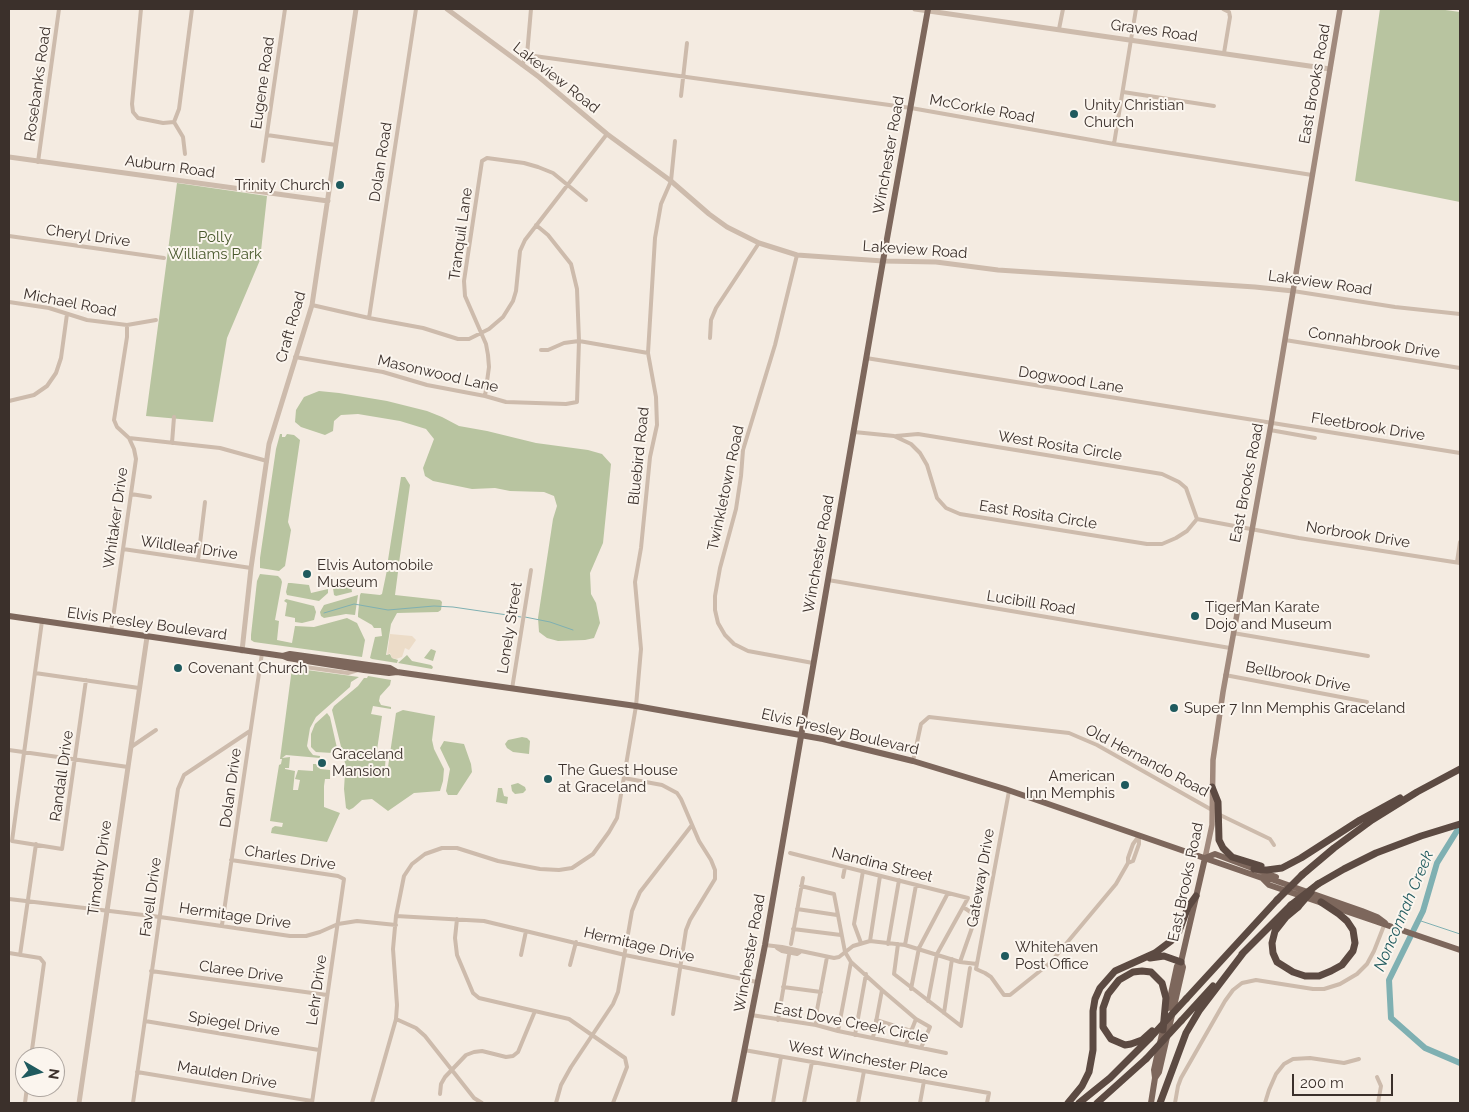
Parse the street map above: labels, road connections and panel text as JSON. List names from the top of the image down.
{
  "streets": {
    "main road": ["East Brooks Road", "Winchester Road", "Elvis Presley Boulevard"],
    "street": [
      "Graves Road",
      "Lakeview Road",
      "Eugene Road",
      "Rosebanks Road",
      "McCorkle Road",
      "Dolan Road",
      "Auburn Road",
      "Tranquil Lane",
      "Cheryl Drive",
      "Michael Road",
      "Craft Road",
      "Connahbrook Drive",
      "Masonwood Lane",
      "Dogwood Lane",
      "Fleetbrook Drive",
      "West Rosita Circle",
      "Bluebird Road",
      "Twinkletown Road",
      "East Rosita Circle",
      "Whitaker Drive",
      "Norbrook Drive",
      "Wildleaf Drive",
      "Lucibill Road",
      "Lonely Street",
      "Bellbrook Drive",
      "Old Hernando Road",
      "Randall Drive",
      "Dolan Drive",
      "Charles Drive",
      "Nandina Street",
      "Timothy Drive",
      "Gateway Drive",
      "Favell Drive",
      "Hermitage Drive",
      "Claree Drive",
      "Lehr Drive",
      "East Dove Creek Circle",
      "Spiegel Drive",
      "West Winchester Place",
      "Maulden Drive"
    ]
  },
  "crossings": [
    ["Graves Road", "East Brooks Road"],
    ["Graves Road", "Winchester Road"],
    ["Lakeview Road", "East Brooks Road"],
    ["Lakeview Road", "Winchester Road"],
    ["Lakeview Road", "Bluebird Road"],
    ["Lakeview Road", "Twinkletown Road"],
    ["Rosebanks Road", "Auburn Road"],
    ["East Brooks Road", "McCorkle Road"],
    ["East Brooks Road", "Connahbrook Drive"],
    ["East Brooks Road", "Dogwood Lane"],
    ["East Brooks Road", "Fleetbrook Drive"],
    ["East Brooks Road", "Norbrook Drive"],
    ["East Brooks Road", "Lucibill Road"],
    ["East Brooks Road", "Elvis Presley Boulevard"],
    ["East Brooks Road", "Bellbrook Drive"],
    ["East Brooks Road", "Old Hernando Road"],
    ["McCorkle Road", "Winchester Road"],
    ["Winchester Road", "Dogwood Lane"],
    ["Winchester Road", "Twinkletown Road"],
    ["Winchester Road", "East Rosita Circle"],
    ["Winchester Road", "Lucibill Road"],
    ["Winchester Road", "Elvis Presley Boulevard"],
    ["Winchester Road", "Hermitage Drive"],
    ["Winchester Road", "East Dove Creek Circle"],
    ["Winchester Road", "West Winchester Place"],
    ["Auburn Road", "Craft Road"],
    ["Tranquil Lane", "Masonwood Lane"],
    ["Michael Road", "Whitaker Drive"],
    ["Craft Road", "Masonwood Lane"],
    ["Craft Road", "Wildleaf Drive"],
    ["Craft Road", "Elvis Presley Boulevard"],
    ["Dogwood Lane", "Fleetbrook Drive"],
    ["West Rosita Circle", "East Rosita Circle"],
    ["Bluebird Road", "Elvis Presley Boulevard"],
    ["Bluebird Road", "Hermitage Drive"],
    ["Whitaker Drive", "Wildleaf Drive"],
    ["Whitaker Drive", "Elvis Presley Boulevard"],
    ["Elvis Presley Boulevard", "Lonely Street"],
    ["Elvis Presley Boulevard", "Old Hernando Road"],
    ["Elvis Presley Boulevard", "Dolan Drive"],
    ["Elvis Presley Boulevard", "Timothy Drive"],
    ["Elvis Presley Boulevard", "Gateway Drive"],
    ["Dolan Drive", "Charles Drive"],
    ["Dolan Drive", "Favell Drive"],
    ["Dolan Drive", "Hermitage Drive"],
    ["Charles Drive", "Lehr Drive"],
    ["Timothy Drive", "Hermitage Drive"],
    ["Favell Drive", "Hermitage Drive"],
    ["Favell Drive", "Claree Drive"],
    ["Favell Drive", "Spiegel Drive"],
    ["Favell Drive", "Maulden Drive"],
    ["Hermitage Drive", "Lehr Drive"],
    ["Claree Drive", "Lehr Drive"],
    ["Lehr Drive", "Spiegel Drive"],
    ["Lehr Drive", "Maulden Drive"]
  ],
  "water": ["Nonconnah Creek"],
  "parks": ["Polly Williams Park"],
  "places": [
    "Unity Christian Church",
    "Trinity Church",
    "Elvis Automobile Museum",
    "TigerMan Karate Dojo and Museum",
    "Covenant Church",
    "Super 7 Inn Memphis Graceland",
    "Graceland Mansion",
    "The Guest House at Graceland",
    "American Inn Memphis",
    "Whitehaven Post Office"
  ],
  "scale_bar": "200 m",
  "north": "right"
}
